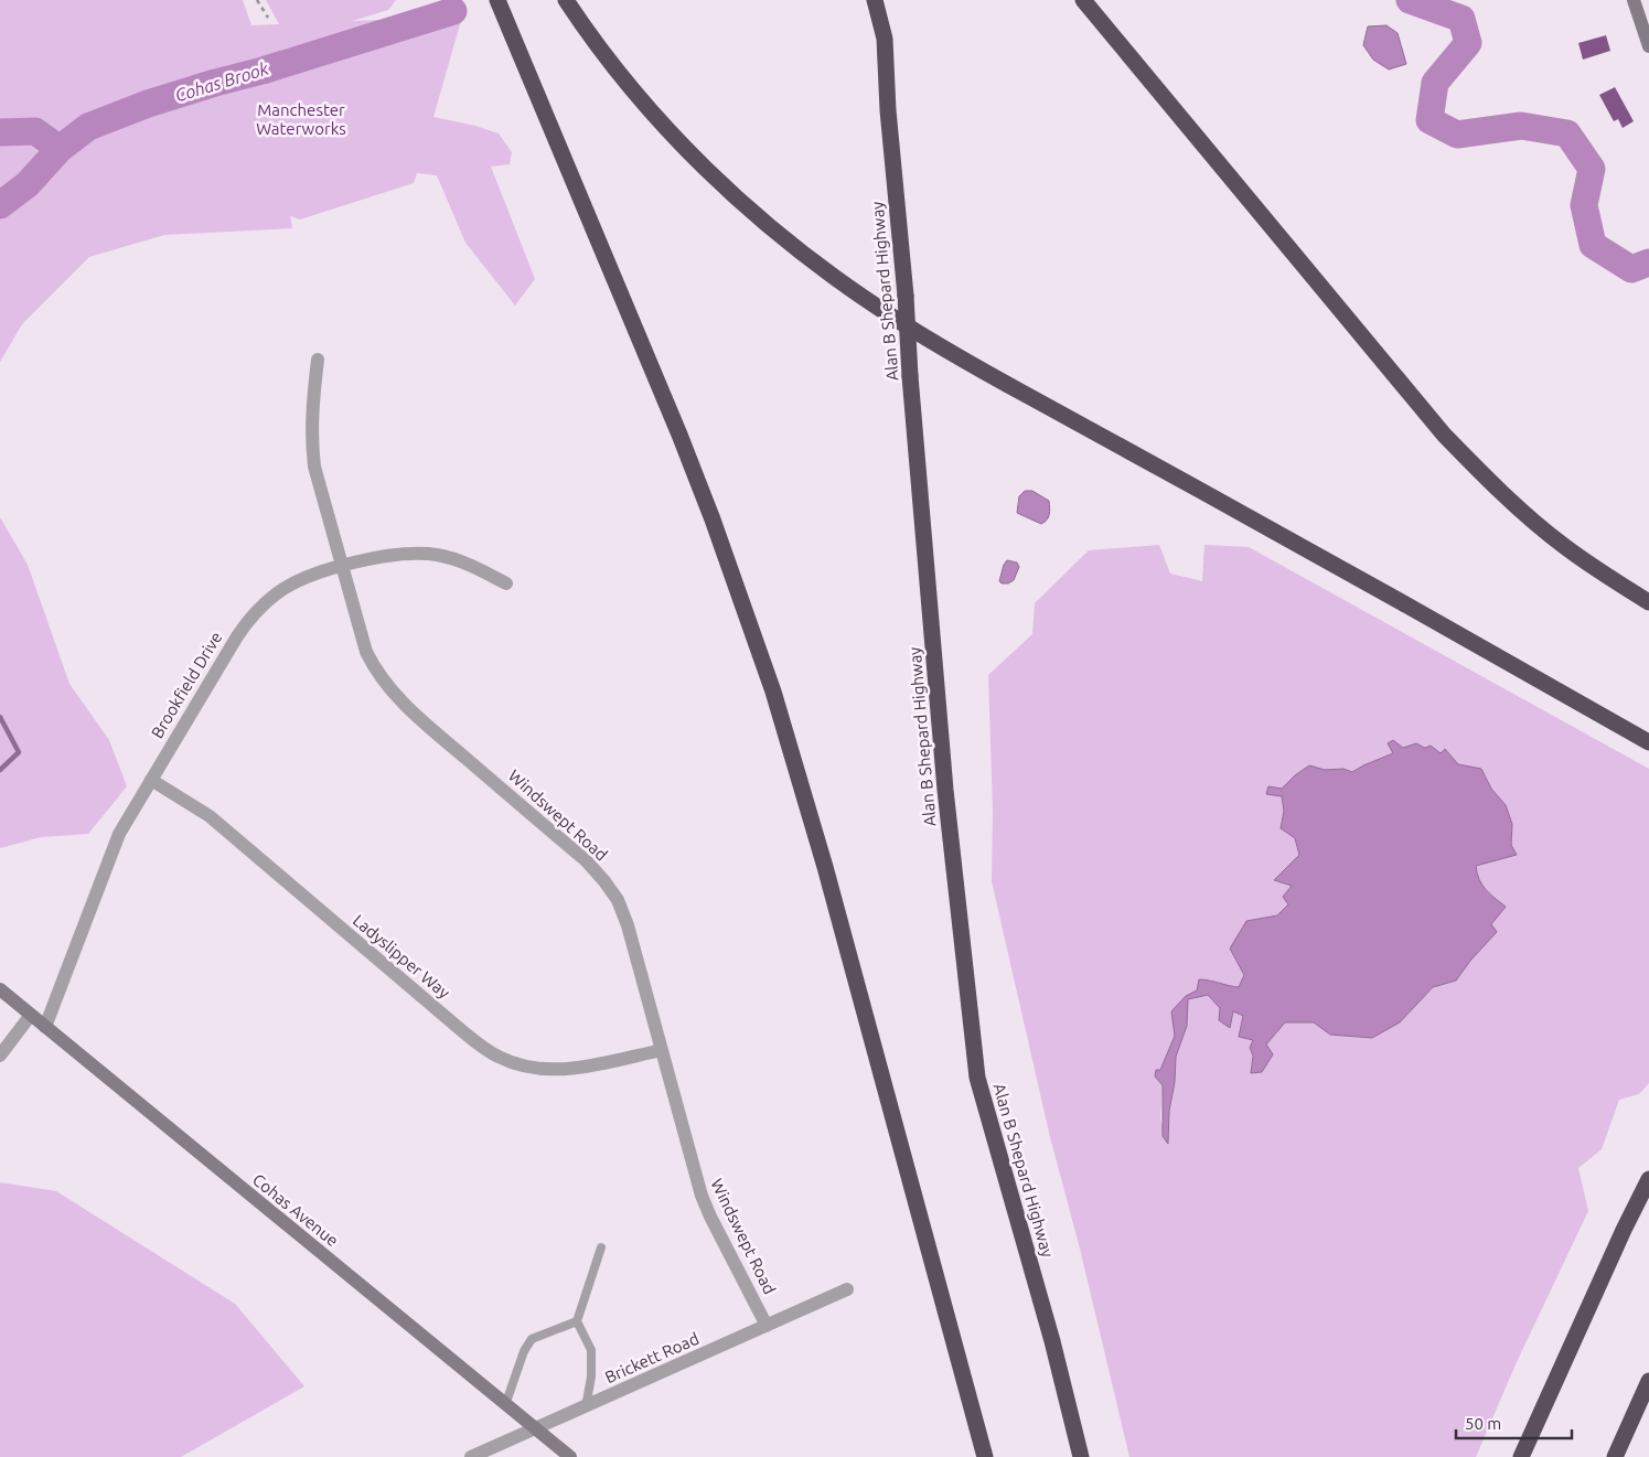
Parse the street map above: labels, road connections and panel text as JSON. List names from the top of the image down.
{
  "streets": {
    "highway": ["Alan B Shepard Highway"],
    "street": [
      "Brookfield Drive",
      "Windswept Road",
      "Ladyslipper Way",
      "Cohas Avenue",
      "Brickett Road"
    ]
  },
  "crossings": [
    ["Brookfield Drive", "Windswept Road"],
    ["Brookfield Drive", "Ladyslipper Way"],
    ["Brookfield Drive", "Cohas Avenue"],
    ["Windswept Road", "Ladyslipper Way"],
    ["Windswept Road", "Brickett Road"],
    ["Cohas Avenue", "Brickett Road"]
  ],
  "water": ["Cohas Brook"],
  "parks": ["Manchester Waterworks"],
  "scale_bar": "50 m"
}
